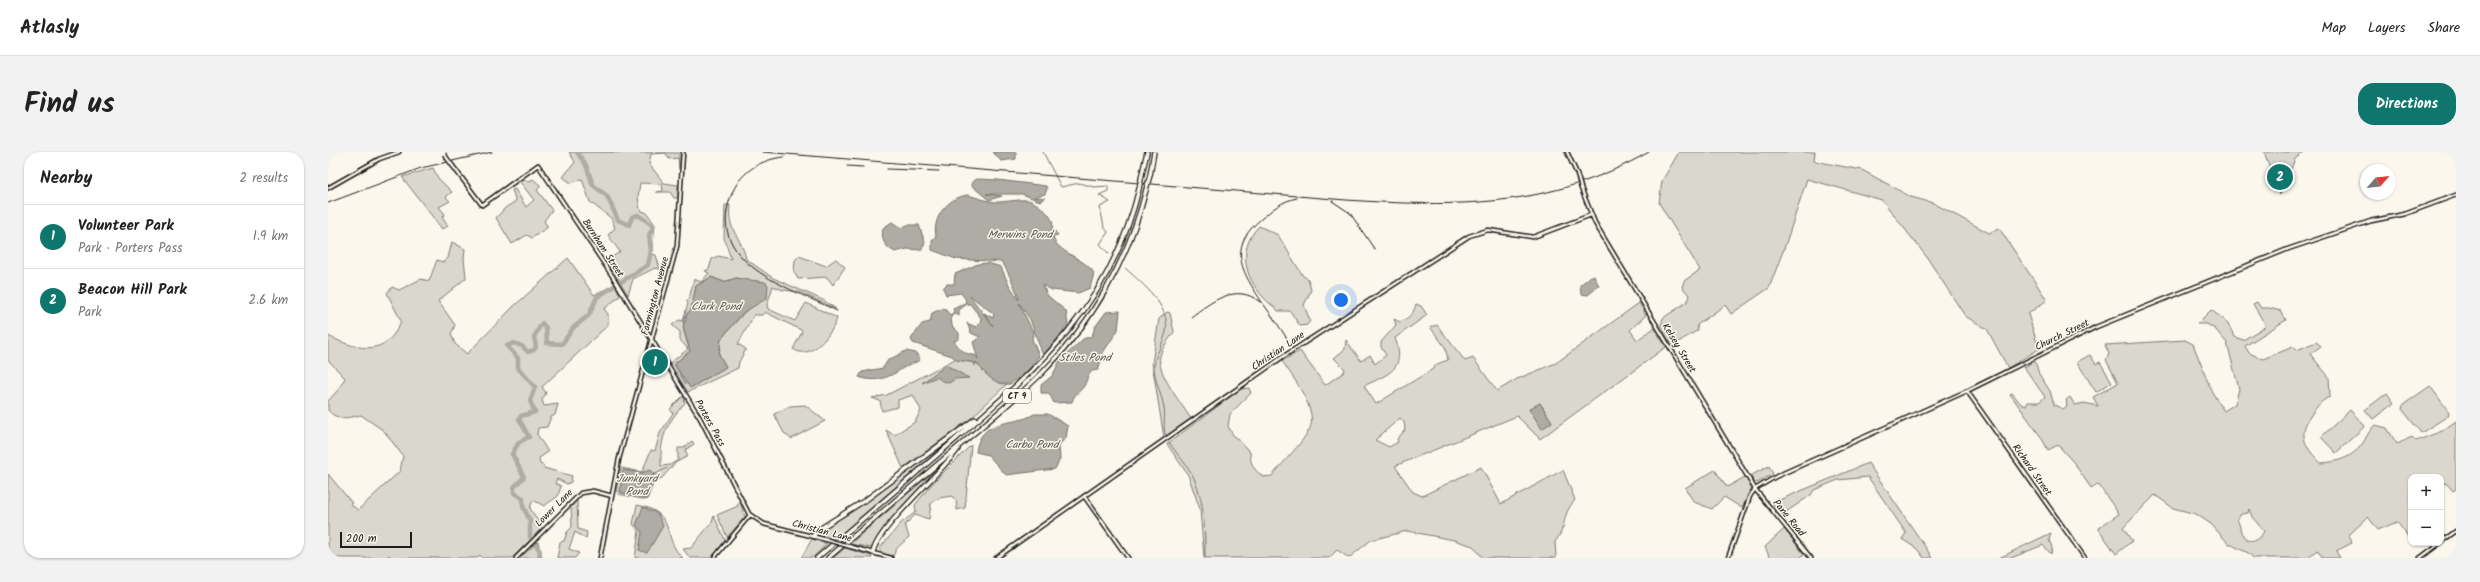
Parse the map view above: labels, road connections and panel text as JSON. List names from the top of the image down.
{
  "streets": {
    "highway": ["CT 9"],
    "street": [
      "Burnham Street",
      "Farmington Avenue",
      "Church Street",
      "Kelsey Street",
      "Christian Lane",
      "Porters Pass",
      "Richard Street",
      "Lower Lane",
      "Pane Road"
    ]
  },
  "crossings": [
    ["Burnham Street", "Farmington Avenue"],
    ["Burnham Street", "Porters Pass"],
    ["Farmington Avenue", "Porters Pass"],
    ["Farmington Avenue", "Lower Lane"],
    ["Church Street", "Kelsey Street"],
    ["Church Street", "Richard Street"],
    ["Church Street", "Pane Road"],
    ["Kelsey Street", "Christian Lane"],
    ["Kelsey Street", "Pane Road"],
    ["Christian Lane", "Porters Pass"]
  ],
  "water": [
    "Merwins Pond",
    "Clark Pond",
    "Stiles Pond",
    "Carbo Pond",
    "Junkyard Pond"
  ],
  "scale_bar": "200 m",
  "north": "top right",
  "page": {
    "header": "Atlasly",
    "nav": ["Map", "Layers", "Share"],
    "title": "Find us",
    "buttons": "Directions",
    "heading": ["Nearby", "2 results"],
    "pins": ["2", "1"],
    "list": [
      {
        "mark": "1",
        "name": "Volunteer Park",
        "note": "Park · Porters Pass",
        "value": "1.9 km"
      },
      {
        "mark": "2",
        "name": "Beacon Hill Park",
        "note": "Park",
        "value": "2.6 km"
      }
    ],
    "map_buttons": ["+", "−"],
    "scale": "200 m"
  }
}
